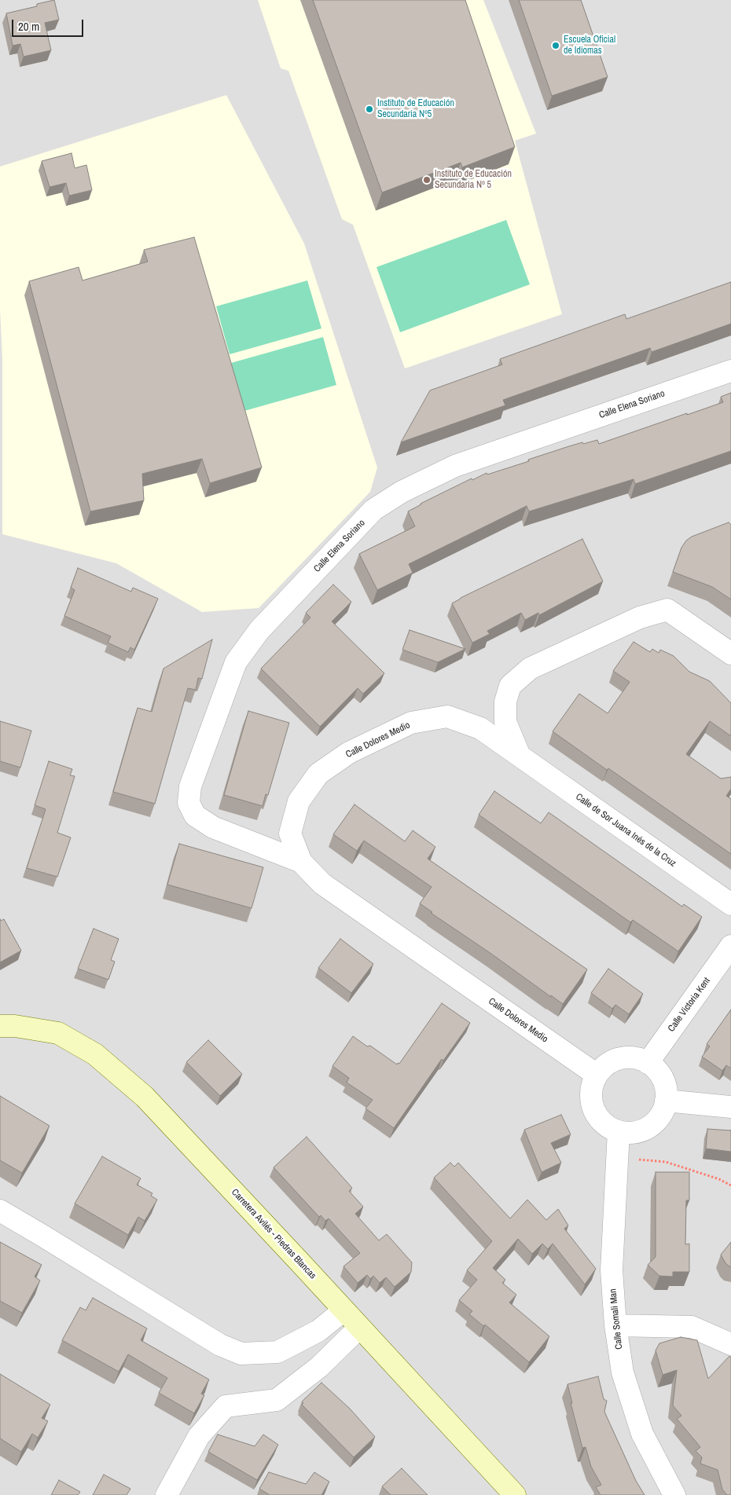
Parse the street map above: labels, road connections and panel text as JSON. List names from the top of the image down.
{
  "streets": {
    "street": [
      "Calle Elena Soriano",
      "Calle Dolores Medio",
      "Calle de Sor Juana Inés de la Cruz",
      "Calle Victoria Kent",
      "Carretera Avilés - Piedras Blancas",
      "Calle Somali Man"
    ]
  },
  "crossings": [
    ["Calle Elena Soriano", "Calle Dolores Medio"],
    ["Calle Dolores Medio", "Calle de Sor Juana Inés de la Cruz"],
    ["Calle Dolores Medio", "Calle Victoria Kent"],
    ["Calle Dolores Medio", "Calle Somali Man"],
    ["Calle Victoria Kent", "Calle Somali Man"]
  ],
  "places": ["Escuela Oficial de Idiomas", "Instituto de Educación Secundaria Nº5", "Instituto de Educación Secundaria Nº 5"],
  "scale_bar": "20 m"
}
